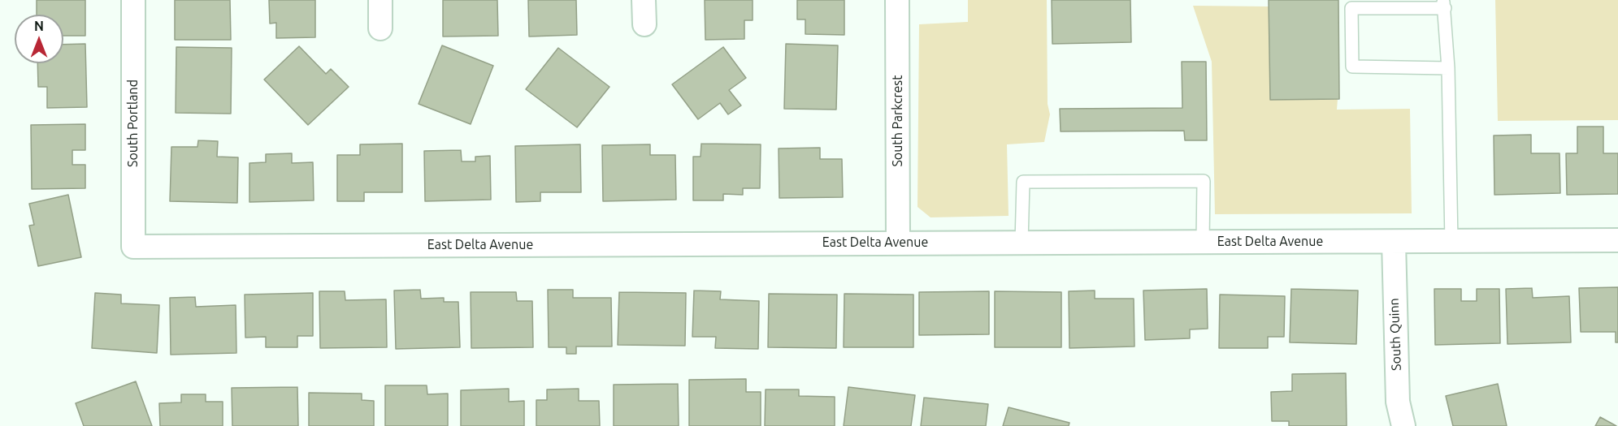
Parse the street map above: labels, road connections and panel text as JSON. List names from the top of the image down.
{
  "streets": {
    "street": [
      "South Parkcrest",
      "South Portland",
      "East Delta Avenue",
      "South Quinn"
    ]
  },
  "crossings": [
    ["South Parkcrest", "East Delta Avenue"],
    ["South Portland", "East Delta Avenue"],
    ["East Delta Avenue", "South Quinn"]
  ],
  "north": "top"
}
